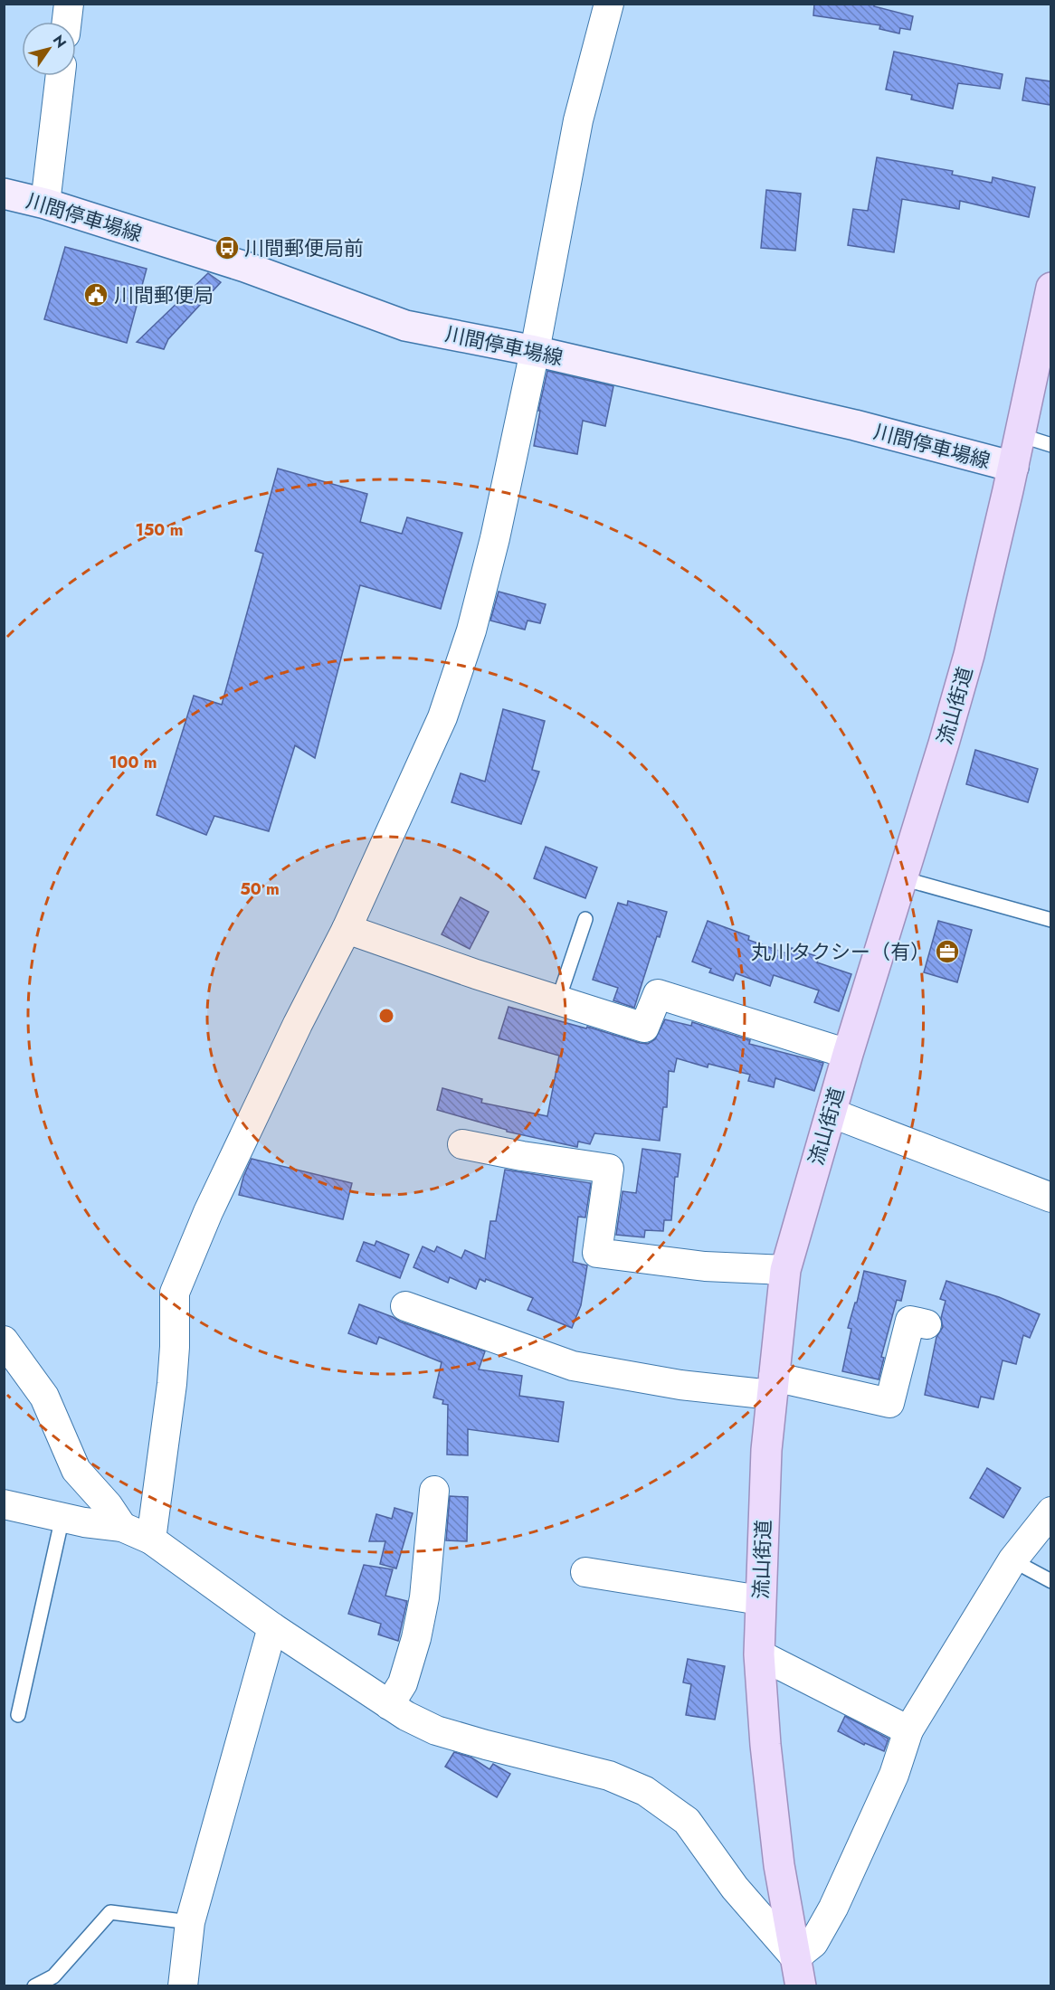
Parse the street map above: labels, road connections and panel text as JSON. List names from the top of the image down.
{
  "streets": {
    "main road": ["川間停車場線", "流山街道"]
  },
  "crossings": [
    ["川間停車場線", "流山街道"]
  ],
  "places": {
    "bus stop": ["川間郵便局前"],
    "public building": ["川間郵便局"],
    "office": ["丸川タクシー（有）"]
  },
  "north": "top right",
  "rings": ["150 m", "100 m", "50 m"]
}
